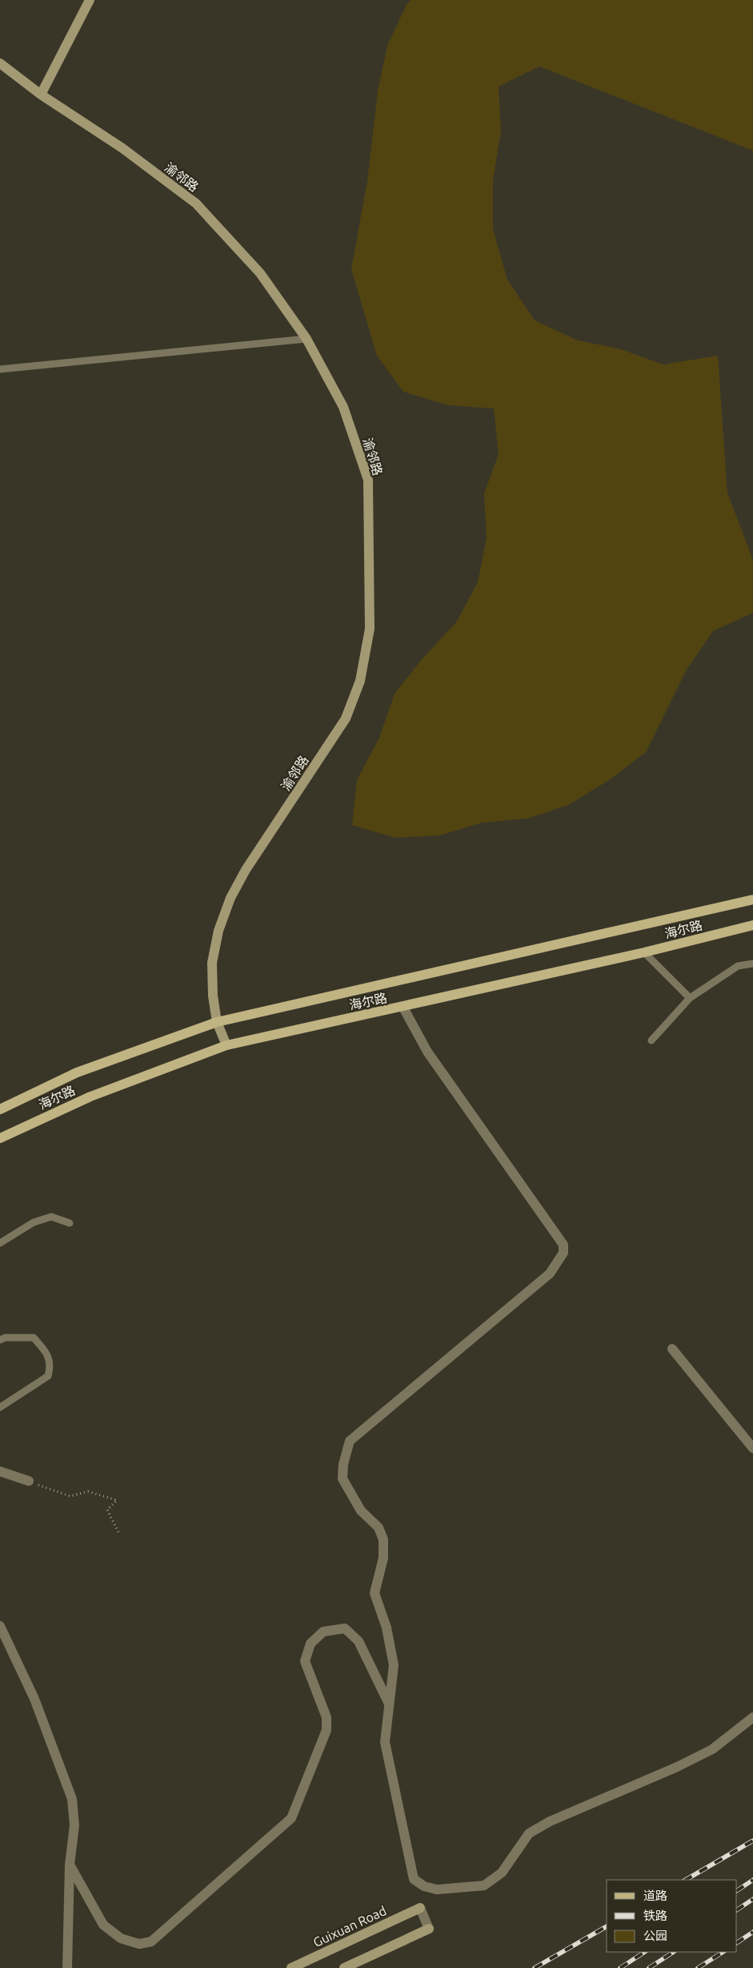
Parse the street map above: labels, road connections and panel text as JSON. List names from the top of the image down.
{
  "streets": {
    "main road": ["渝邻路", "海尔路", "Guixuan Road"]
  },
  "crossings": [
    ["渝邻路", "海尔路"]
  ],
  "legend": ["道路", "铁路", "公园"]
}
